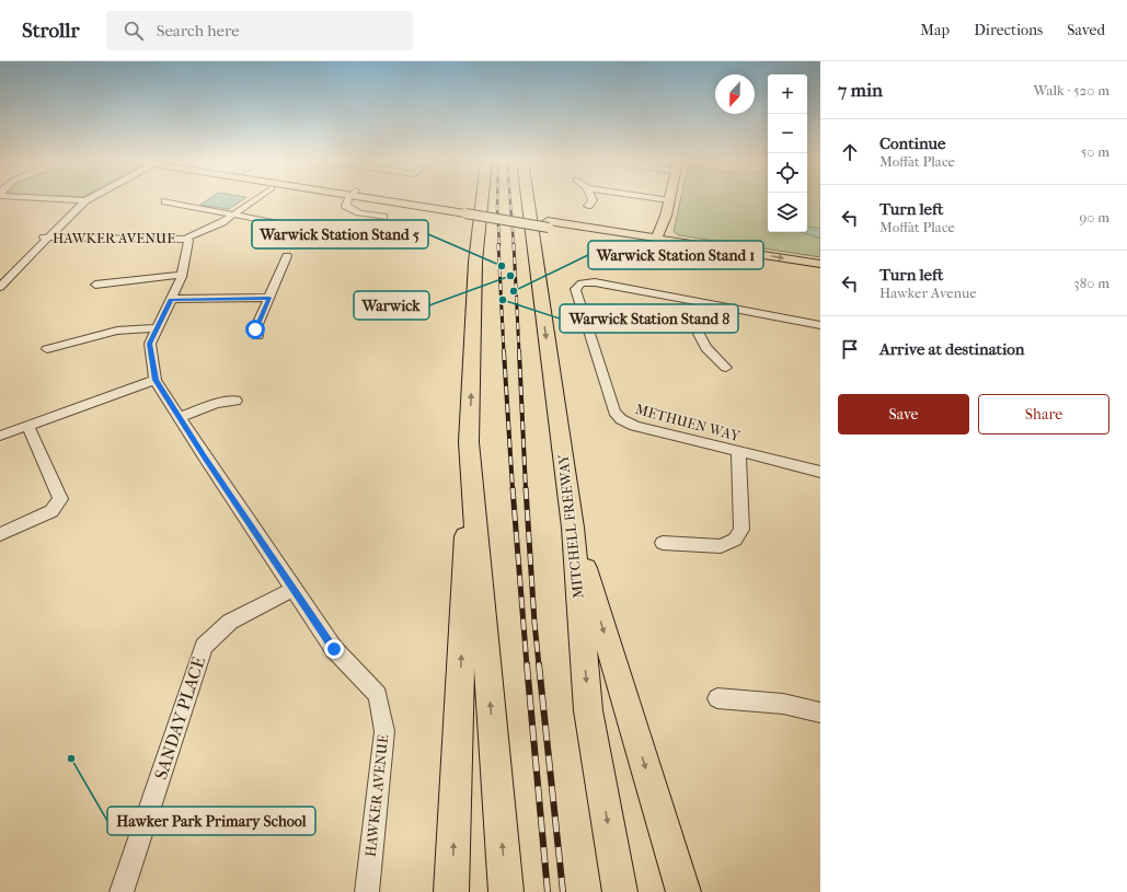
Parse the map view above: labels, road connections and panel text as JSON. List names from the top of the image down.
{
  "streets": {
    "highway": ["MITCHELL FREEWAY"],
    "street": ["HAWKER AVENUE", "METHUEN WAY", "SANDAY PLACE"]
  },
  "crossings": [
    ["HAWKER AVENUE", "SANDAY PLACE"]
  ],
  "places": [
    "Warwick Station Stand 5",
    "Warwick",
    "Warwick Station Stand 1",
    "Warwick Station Stand 8",
    "Hawker Park Primary School"
  ],
  "north": "bottom",
  "page": {
    "header": "Strollr",
    "search": "Search here",
    "nav": ["Map", "Directions", "Saved"],
    "heading": ["7 min", "Walk · 520 m"],
    "map_buttons": ["+", "−"],
    "list": [
      ["Continue", "Moffat Place", "50 m"],
      ["Turn left", "Moffat Place", "90 m"],
      ["Turn left", "Hawker Avenue", "380 m"],
      "Arrive at destination"
    ],
    "buttons": ["Save", "Share"]
  }
}
